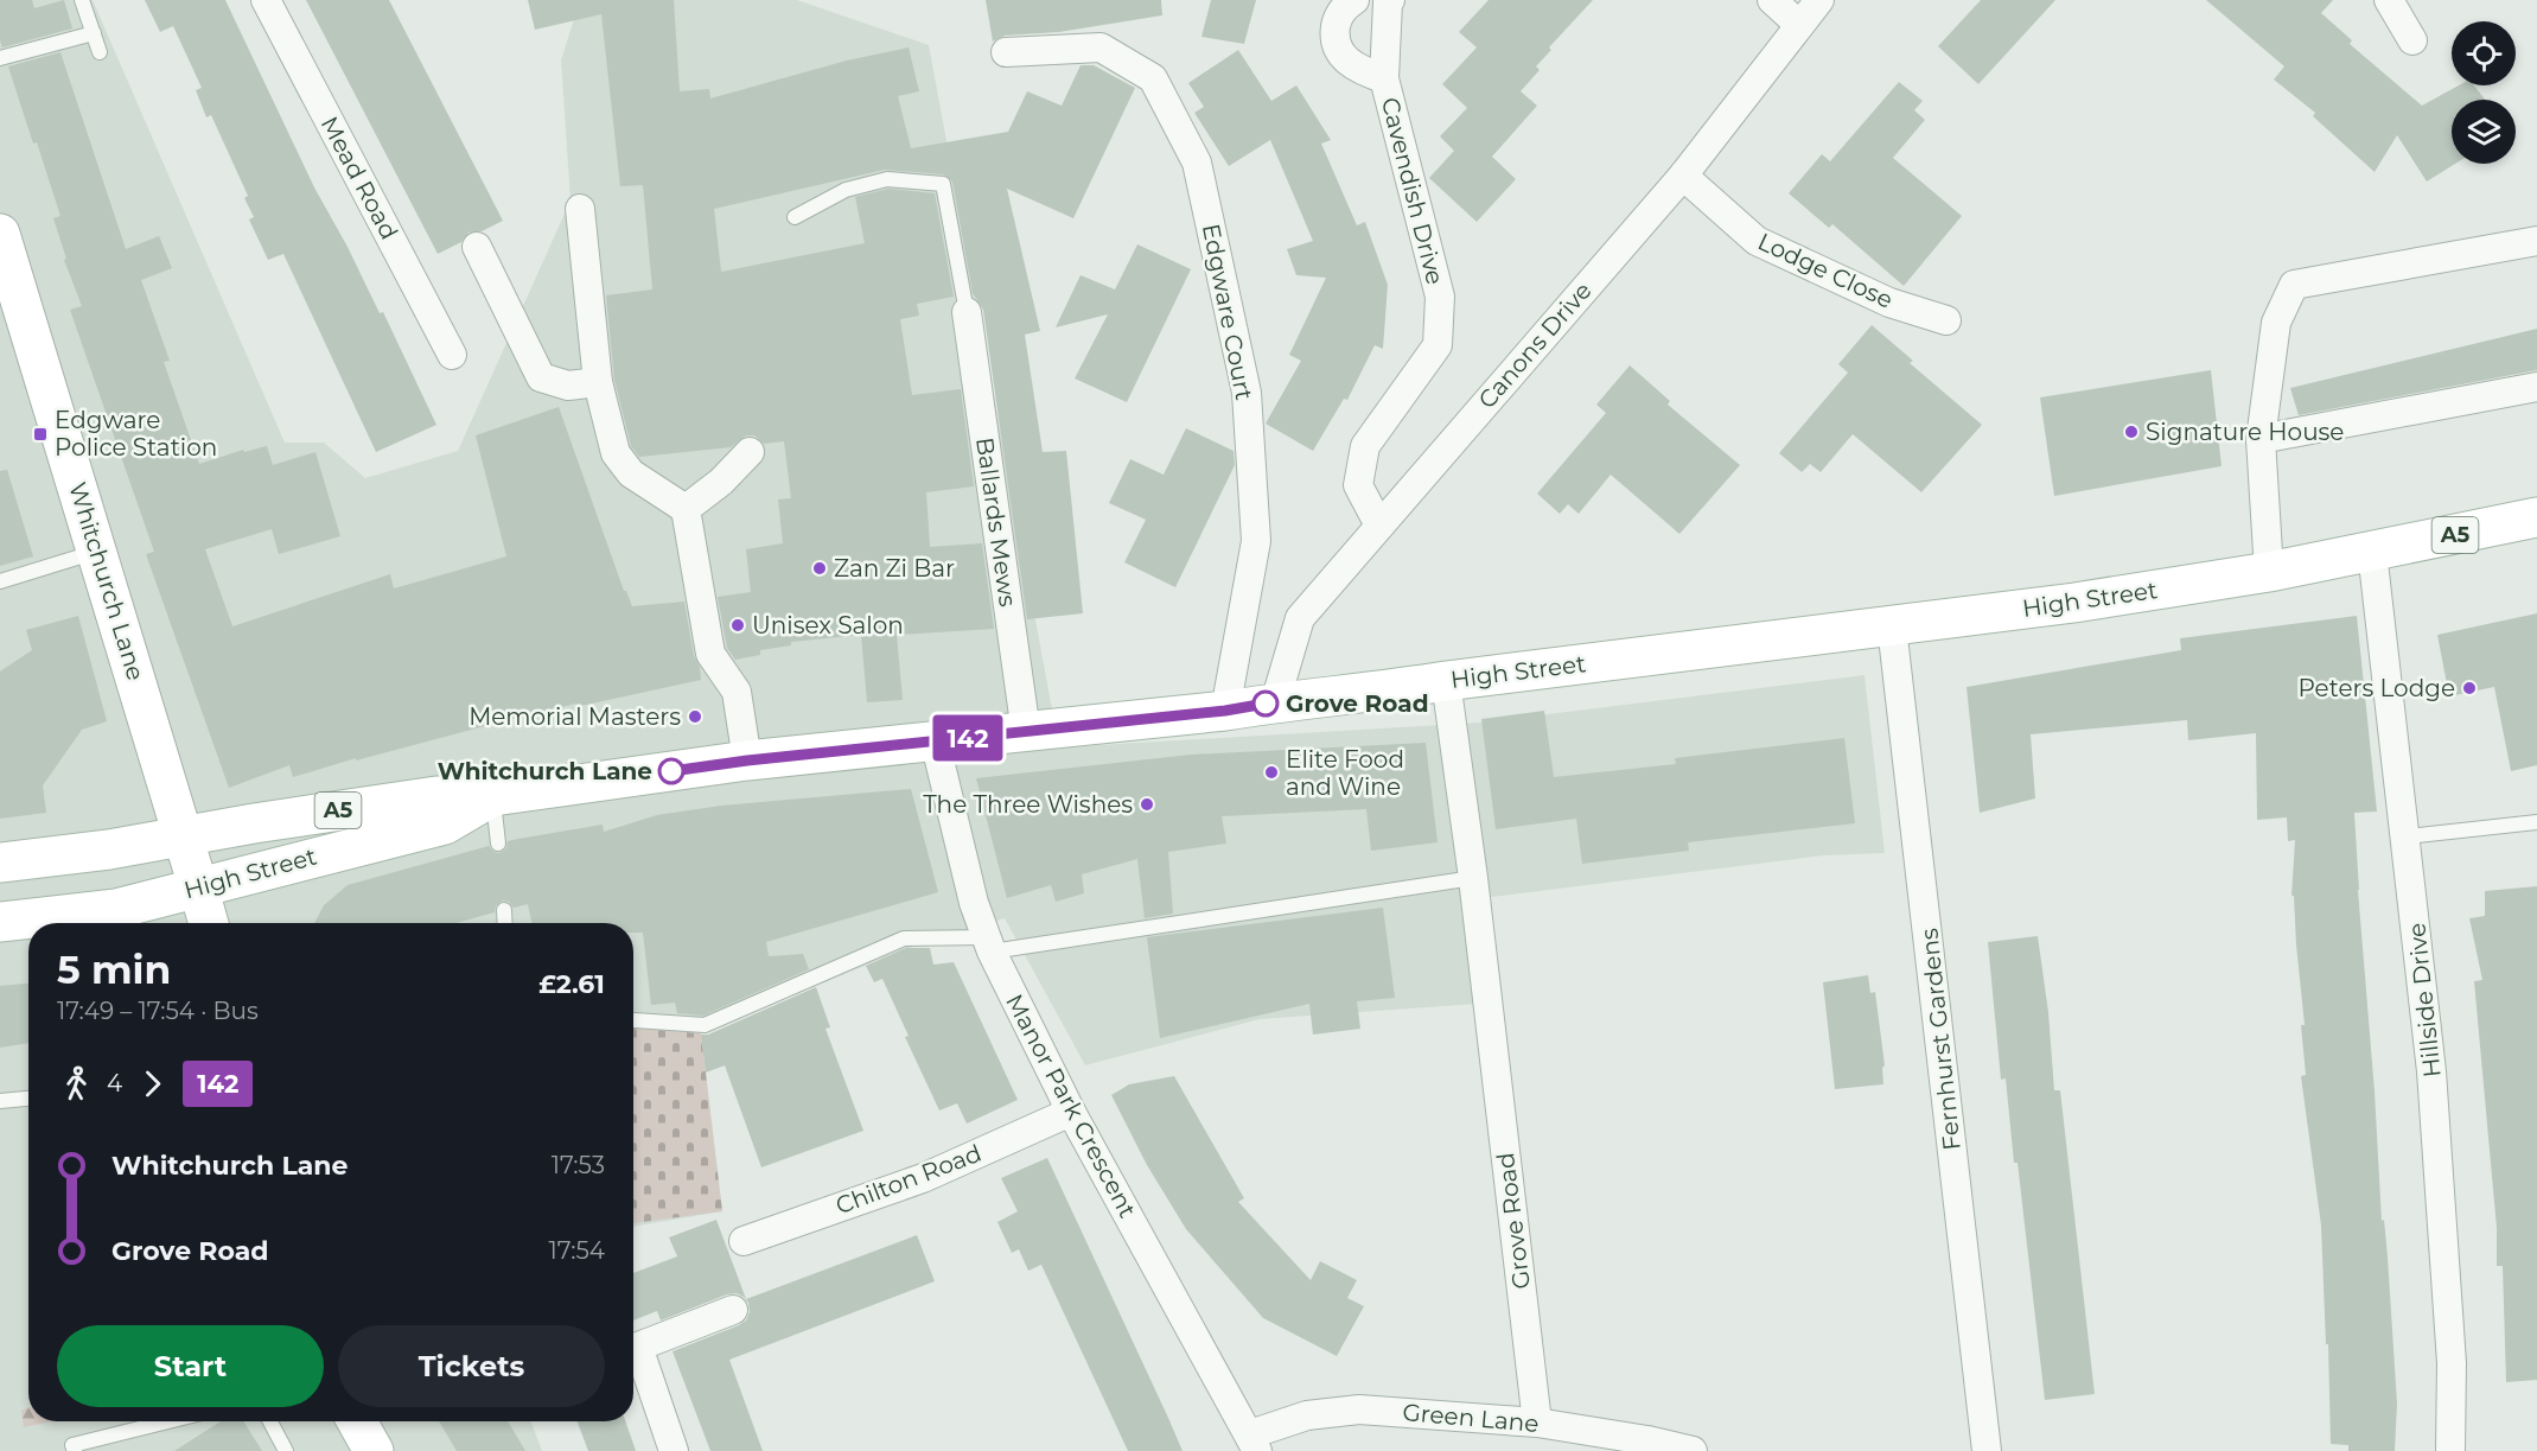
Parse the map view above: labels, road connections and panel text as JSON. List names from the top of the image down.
{
  "streets": {
    "main road": ["A5", "Whitchurch Lane", "High Street"],
    "street": [
      "Mead Road",
      "Cavendish Drive",
      "Lodge Close",
      "Edgware Court",
      "Canons Drive",
      "Ballards Mews",
      "Hillside Drive",
      "Fernhurst Gardens",
      "Manor Park Crescent",
      "Chilton Road",
      "Grove Road",
      "Green Lane"
    ]
  },
  "crossings": [
    ["Cavendish Drive", "Canons Drive"],
    ["Lodge Close", "Canons Drive"],
    ["Edgware Court", "High Street"],
    ["Canons Drive", "High Street"],
    ["Ballards Mews", "High Street"],
    ["A5", "High Street"],
    ["A5", "Hillside Drive"],
    ["Whitchurch Lane", "High Street"],
    ["High Street", "Hillside Drive"],
    ["High Street", "Fernhurst Gardens"],
    ["High Street", "Manor Park Crescent"],
    ["High Street", "Grove Road"],
    ["Manor Park Crescent", "Chilton Road"],
    ["Manor Park Crescent", "Green Lane"],
    ["Grove Road", "Green Lane"]
  ],
  "places": {
    "other": [
      "Signature House",
      "Zan Zi Bar",
      "Unisex Salon",
      "Peters Lodge",
      "Grove Road",
      "Memorial Masters",
      "Whitchurch Lane",
      "Elite Food and Wine",
      "The Three Wishes"
    ],
    "transit": ["Edgware Police Station"]
  },
  "lines": ["bus line 142"],
  "page": {
    "on_map": "142",
    "heading": ["5 min", "17:49 – 17:54 · Bus", "£2.61"],
    "legs": ["4", "142"],
    "list": [
      {
        "name": "Whitchurch Lane",
        "value": "17:53"
      },
      {
        "name": "Grove Road",
        "value": "17:54"
      }
    ],
    "buttons": ["Start", "Tickets"]
  }
}
